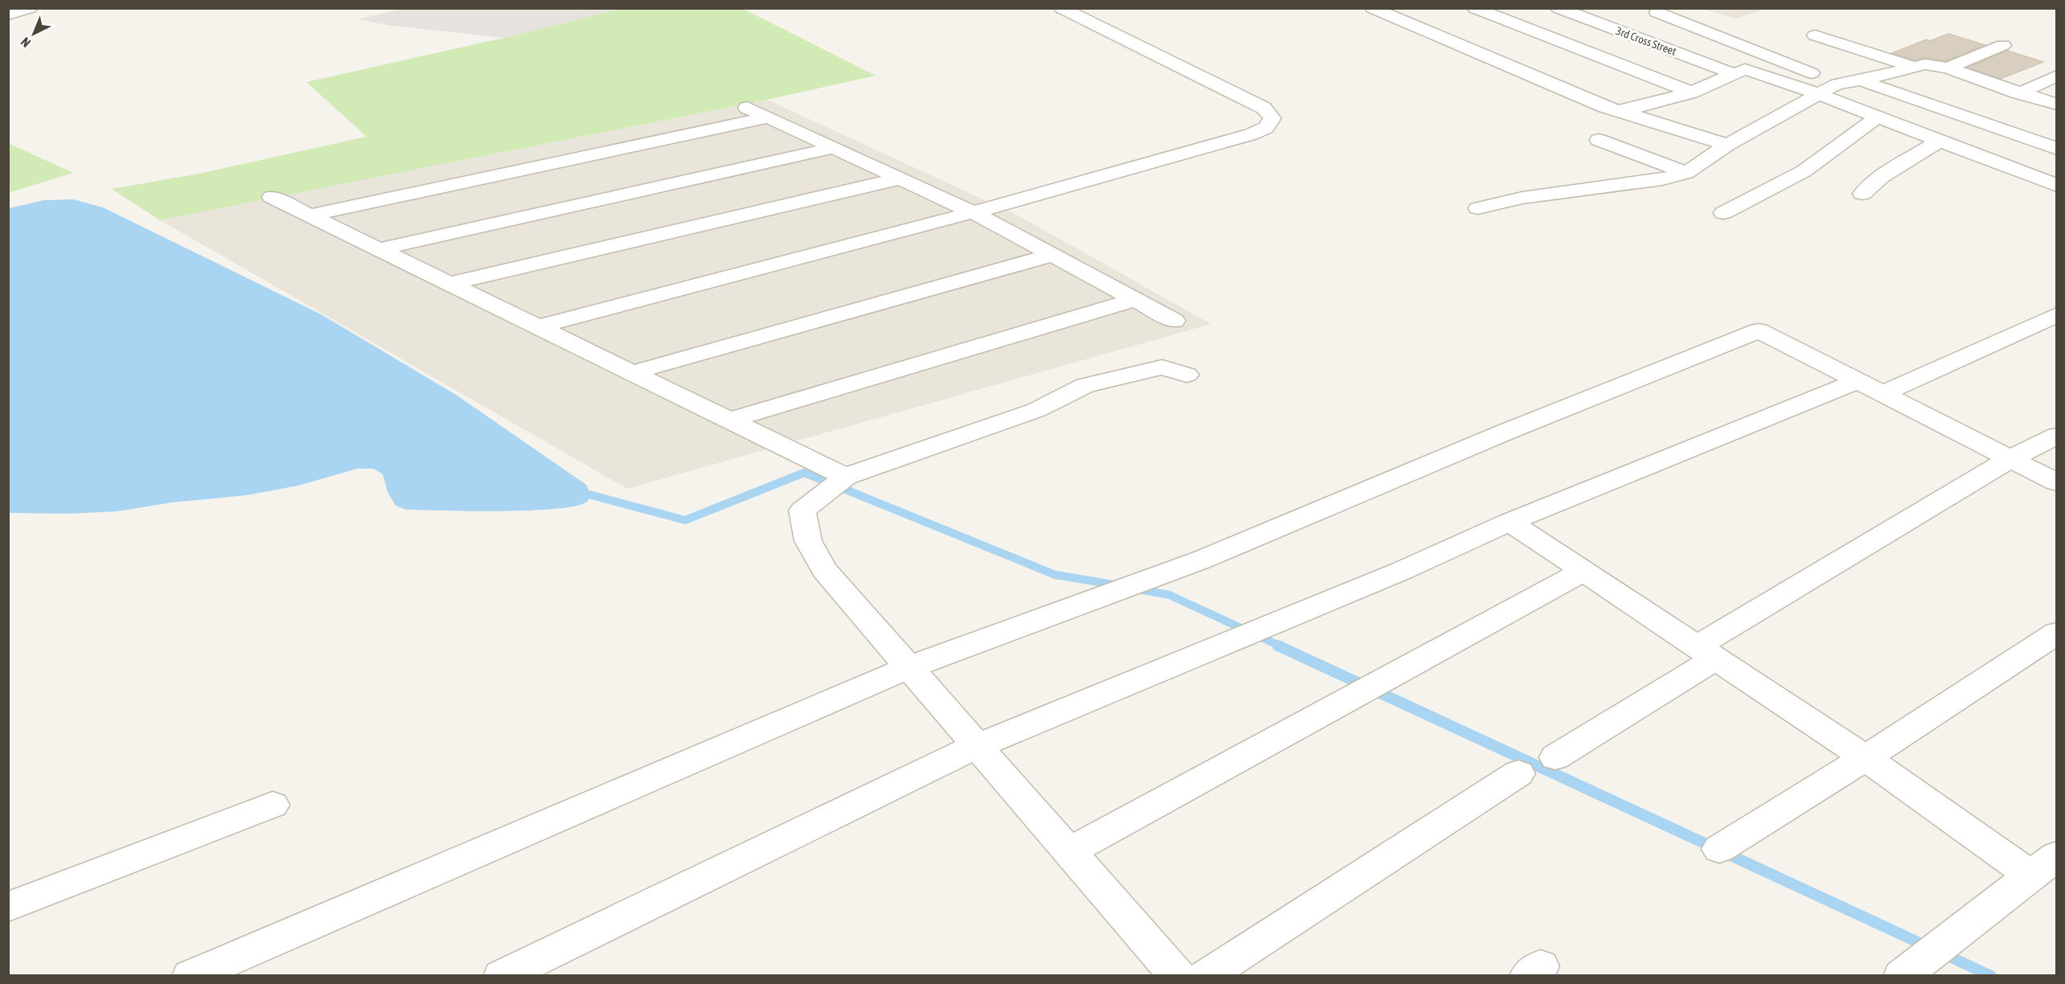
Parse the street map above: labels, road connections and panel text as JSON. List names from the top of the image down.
{
  "streets": {
    "street": ["3rd Cross Street"]
  },
  "north": "bottom left"
}
